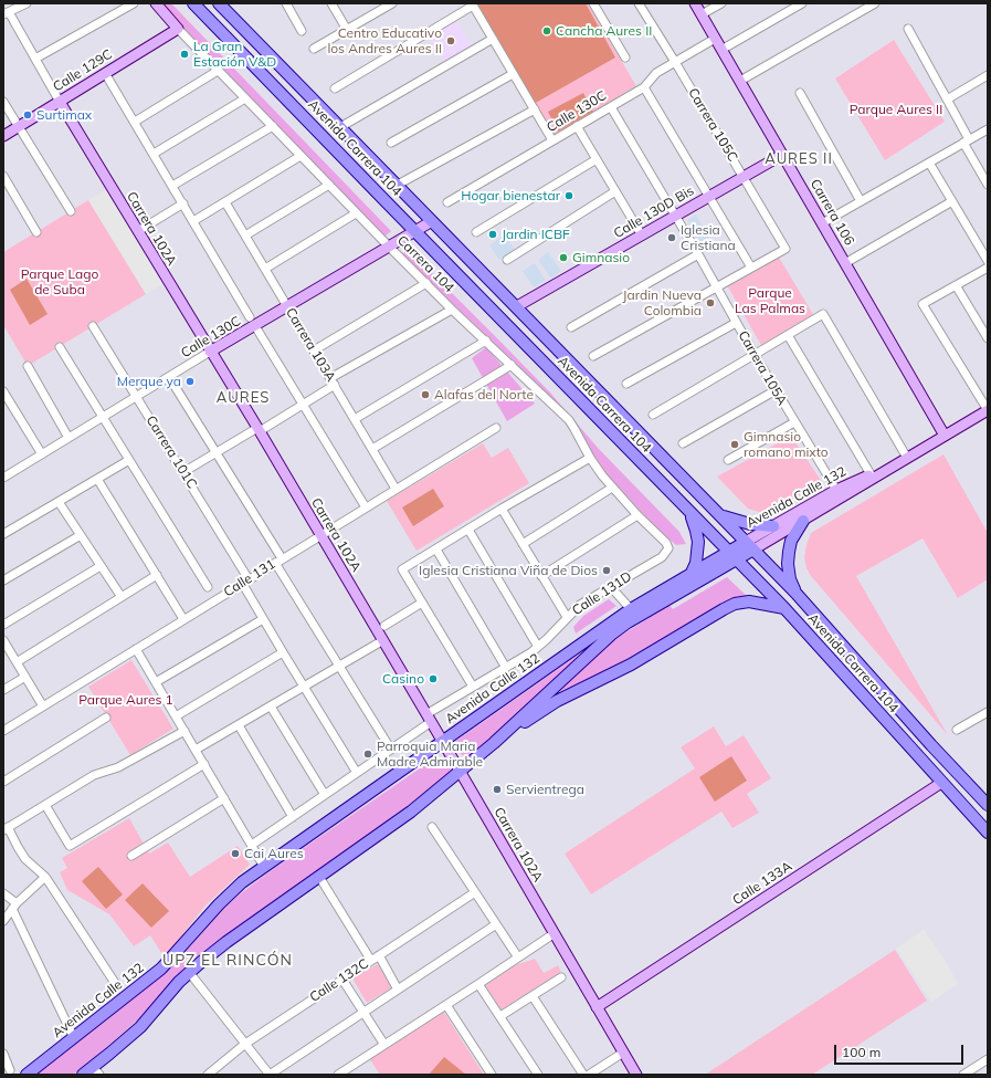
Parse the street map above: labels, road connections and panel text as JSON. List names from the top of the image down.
{
  "streets": {
    "main road": ["Avenida Carrera 104", "Avenida Calle 132"],
    "street": [
      "Calle 129C",
      "Calle 130C",
      "Carrera 105C",
      "Calle 130D Bis",
      "Carrera 106",
      "Carrera 102A",
      "Carrera 104",
      "Carrera 103A",
      "Carrera 105A",
      "Carrera 101C",
      "Calle 131",
      "Calle 131D",
      "Calle 133A",
      "Calle 132C"
    ]
  },
  "crossings": [
    ["Calle 129C", "Carrera 102A"],
    ["Calle 129C", "Carrera 104"],
    ["Calle 130C", "Carrera 105C"],
    ["Calle 130C", "Avenida Carrera 104"],
    ["Calle 130C", "Carrera 106"],
    ["Calle 130C", "Carrera 102A"],
    ["Calle 130C", "Carrera 104"],
    ["Calle 130C", "Carrera 103A"],
    ["Calle 130C", "Carrera 105A"],
    ["Calle 130C", "Carrera 101C"],
    ["Carrera 105C", "Calle 130D Bis"],
    ["Avenida Carrera 104", "Calle 130D Bis"],
    ["Avenida Carrera 104", "Avenida Calle 132"],
    ["Avenida Carrera 104", "Calle 133A"],
    ["Calle 130D Bis", "Carrera 106"],
    ["Calle 130D Bis", "Carrera 105A"],
    ["Carrera 106", "Avenida Calle 132"],
    ["Carrera 102A", "Avenida Calle 132"],
    ["Carrera 102A", "Calle 131"],
    ["Carrera 102A", "Calle 131D"],
    ["Carrera 102A", "Calle 133A"],
    ["Carrera 104", "Calle 131D"],
    ["Carrera 103A", "Calle 131"],
    ["Carrera 105A", "Avenida Calle 132"],
    ["Carrera 101C", "Calle 131"],
    ["Carrera 101C", "Calle 131D"]
  ],
  "districts": ["AURES II", "AURES", "UPZ EL RINCÓN"],
  "parks": [
    "Parque Aures II",
    "Parque Lago de Suba",
    "Parque Las Palmas",
    "Parque Aures 1"
  ],
  "places": [
    "Cancha Aures II",
    "Centro Educativo los Andres Aures II",
    "La Gran Estación V&D",
    "Surtimax",
    "Hogar bienestar",
    "Jardin ICBF",
    "Iglesia Cristiana",
    "Gimnasio",
    "Jardin Nueva Colombia",
    "Merque ya",
    "Alafas del Norte",
    "Gimnasio romano mixto",
    "Iglesia Cristiana Viña de Dios",
    "Casino",
    "Parroquia Maria Madre Admirable",
    "Servientrega",
    "Cai Aures"
  ],
  "scale_bar": "100 m"
}
